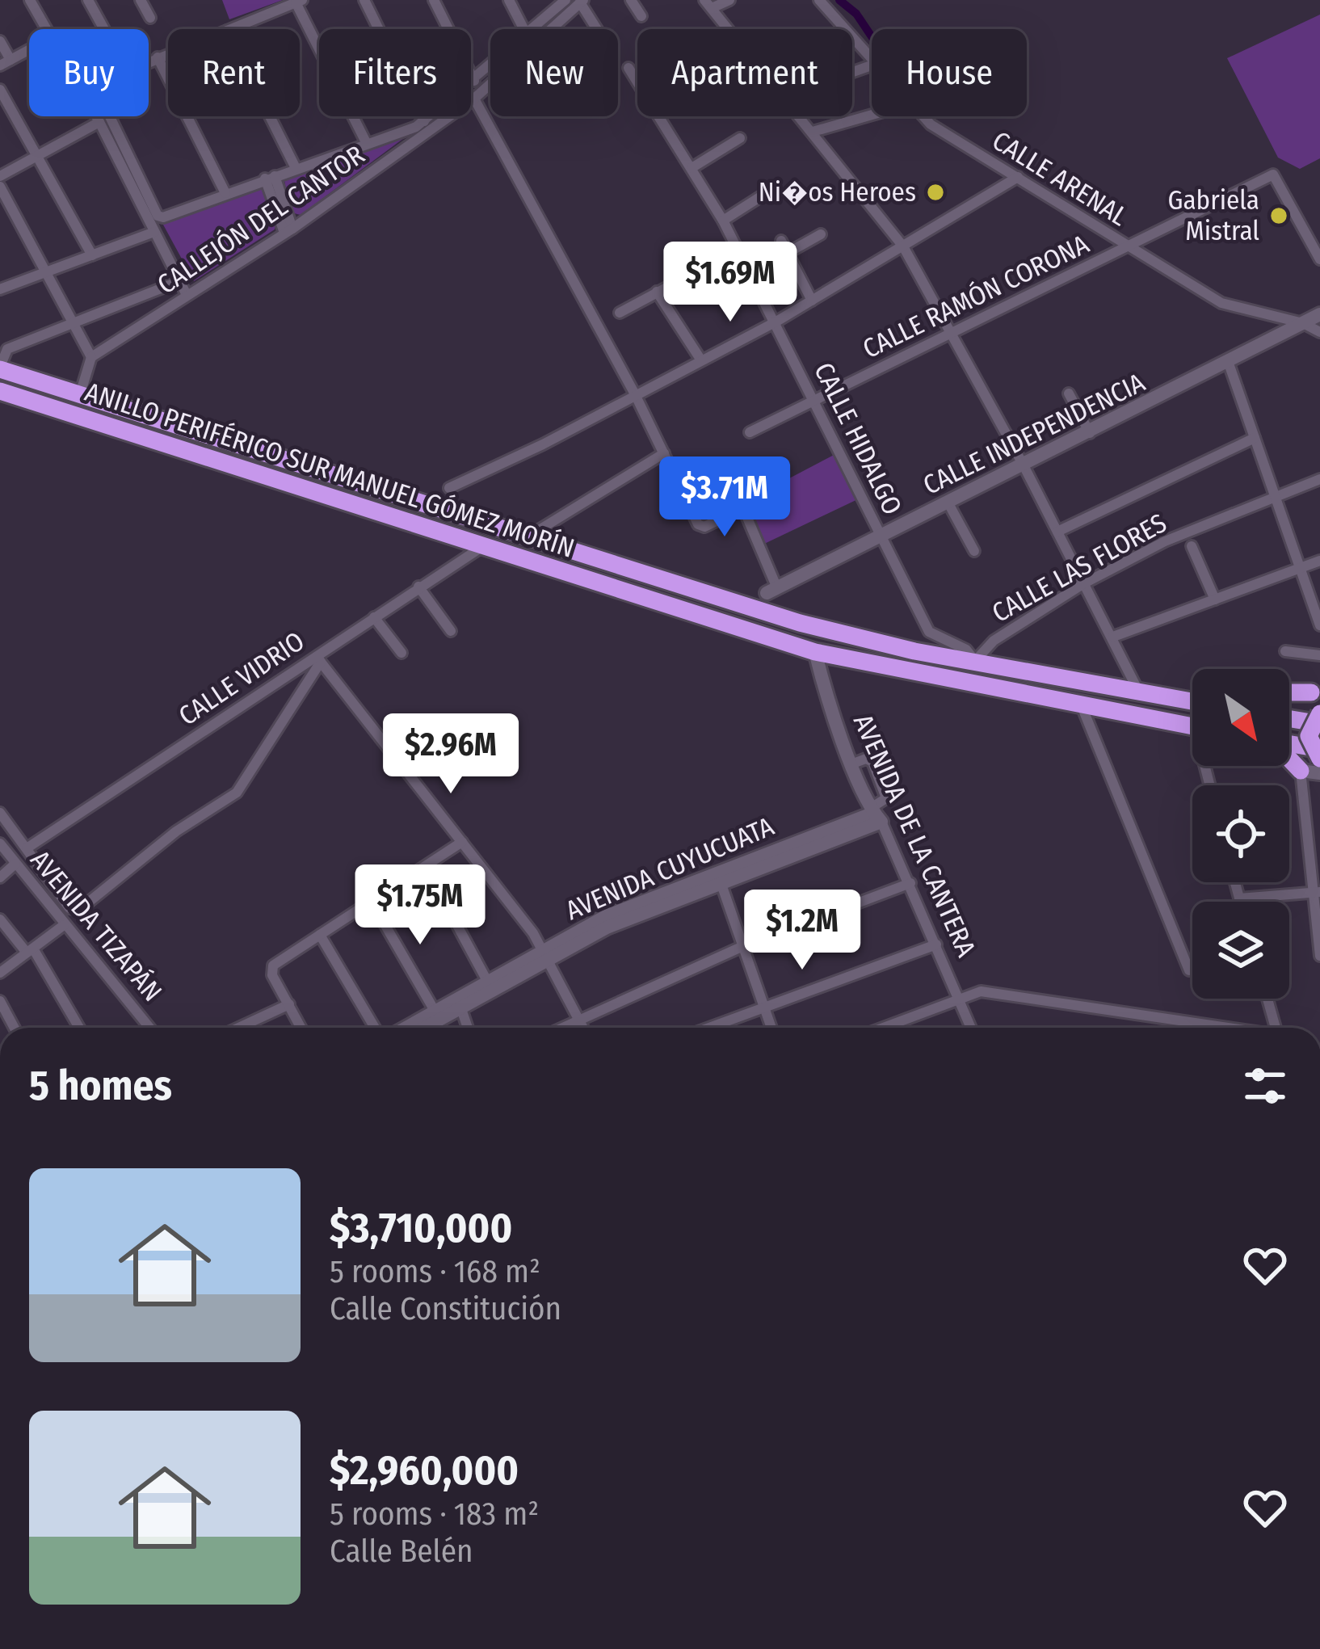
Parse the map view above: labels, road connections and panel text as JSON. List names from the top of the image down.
{
  "streets": {
    "highway": ["ANILLO PERIFÉRICO SUR MANUEL GÓMEZ MORÍN"],
    "street": [
      "CALLE ARENAL",
      "CALLEJÓN DEL CANTOR",
      "CALLE RAMÓN CORONA",
      "CALLE INDEPENDENCIA",
      "CALLE HIDALGO",
      "CALLE LAS FLORES",
      "CALLE VIDRIO",
      "AVENIDA DE LA CANTERA",
      "AVENIDA CUYUCUATA",
      "AVENIDA TIZAPÁN"
    ]
  },
  "crossings": [
    ["CALLE ARENAL", "CALLE RAMÓN CORONA"],
    ["CALLE ARENAL", "CALLE INDEPENDENCIA"],
    ["CALLE RAMÓN CORONA", "CALLE HIDALGO"],
    ["CALLE INDEPENDENCIA", "CALLE HIDALGO"],
    ["CALLE HIDALGO", "ANILLO PERIFÉRICO SUR MANUEL GÓMEZ MORÍN"],
    ["CALLE HIDALGO", "CALLE LAS FLORES"],
    ["ANILLO PERIFÉRICO SUR MANUEL GÓMEZ MORÍN", "CALLE LAS FLORES"],
    ["ANILLO PERIFÉRICO SUR MANUEL GÓMEZ MORÍN", "CALLE VIDRIO"],
    ["ANILLO PERIFÉRICO SUR MANUEL GÓMEZ MORÍN", "AVENIDA DE LA CANTERA"],
    ["CALLE VIDRIO", "AVENIDA TIZAPÁN"],
    ["AVENIDA DE LA CANTERA", "AVENIDA CUYUCUATA"]
  ],
  "places": ["Ni�os Heroes", "Gabriela Mistral"],
  "north": "bottom right",
  "page": {
    "chip": [
      "Buy",
      "Rent",
      "Filters",
      "New",
      "Apartment",
      "House"
    ],
    "price": [
      "$1.69M",
      "$3.71M",
      "$2.96M",
      "$1.75M",
      "$1.2M"
    ],
    "heading": "5 homes",
    "list": [
      {
        "name": "$3,710,000",
        "note": "5 rooms · 168 m² · Calle Constitución"
      },
      {
        "name": "$2,960,000",
        "note": "5 rooms · 183 m² · Calle Belén"
      }
    ]
  }
}
